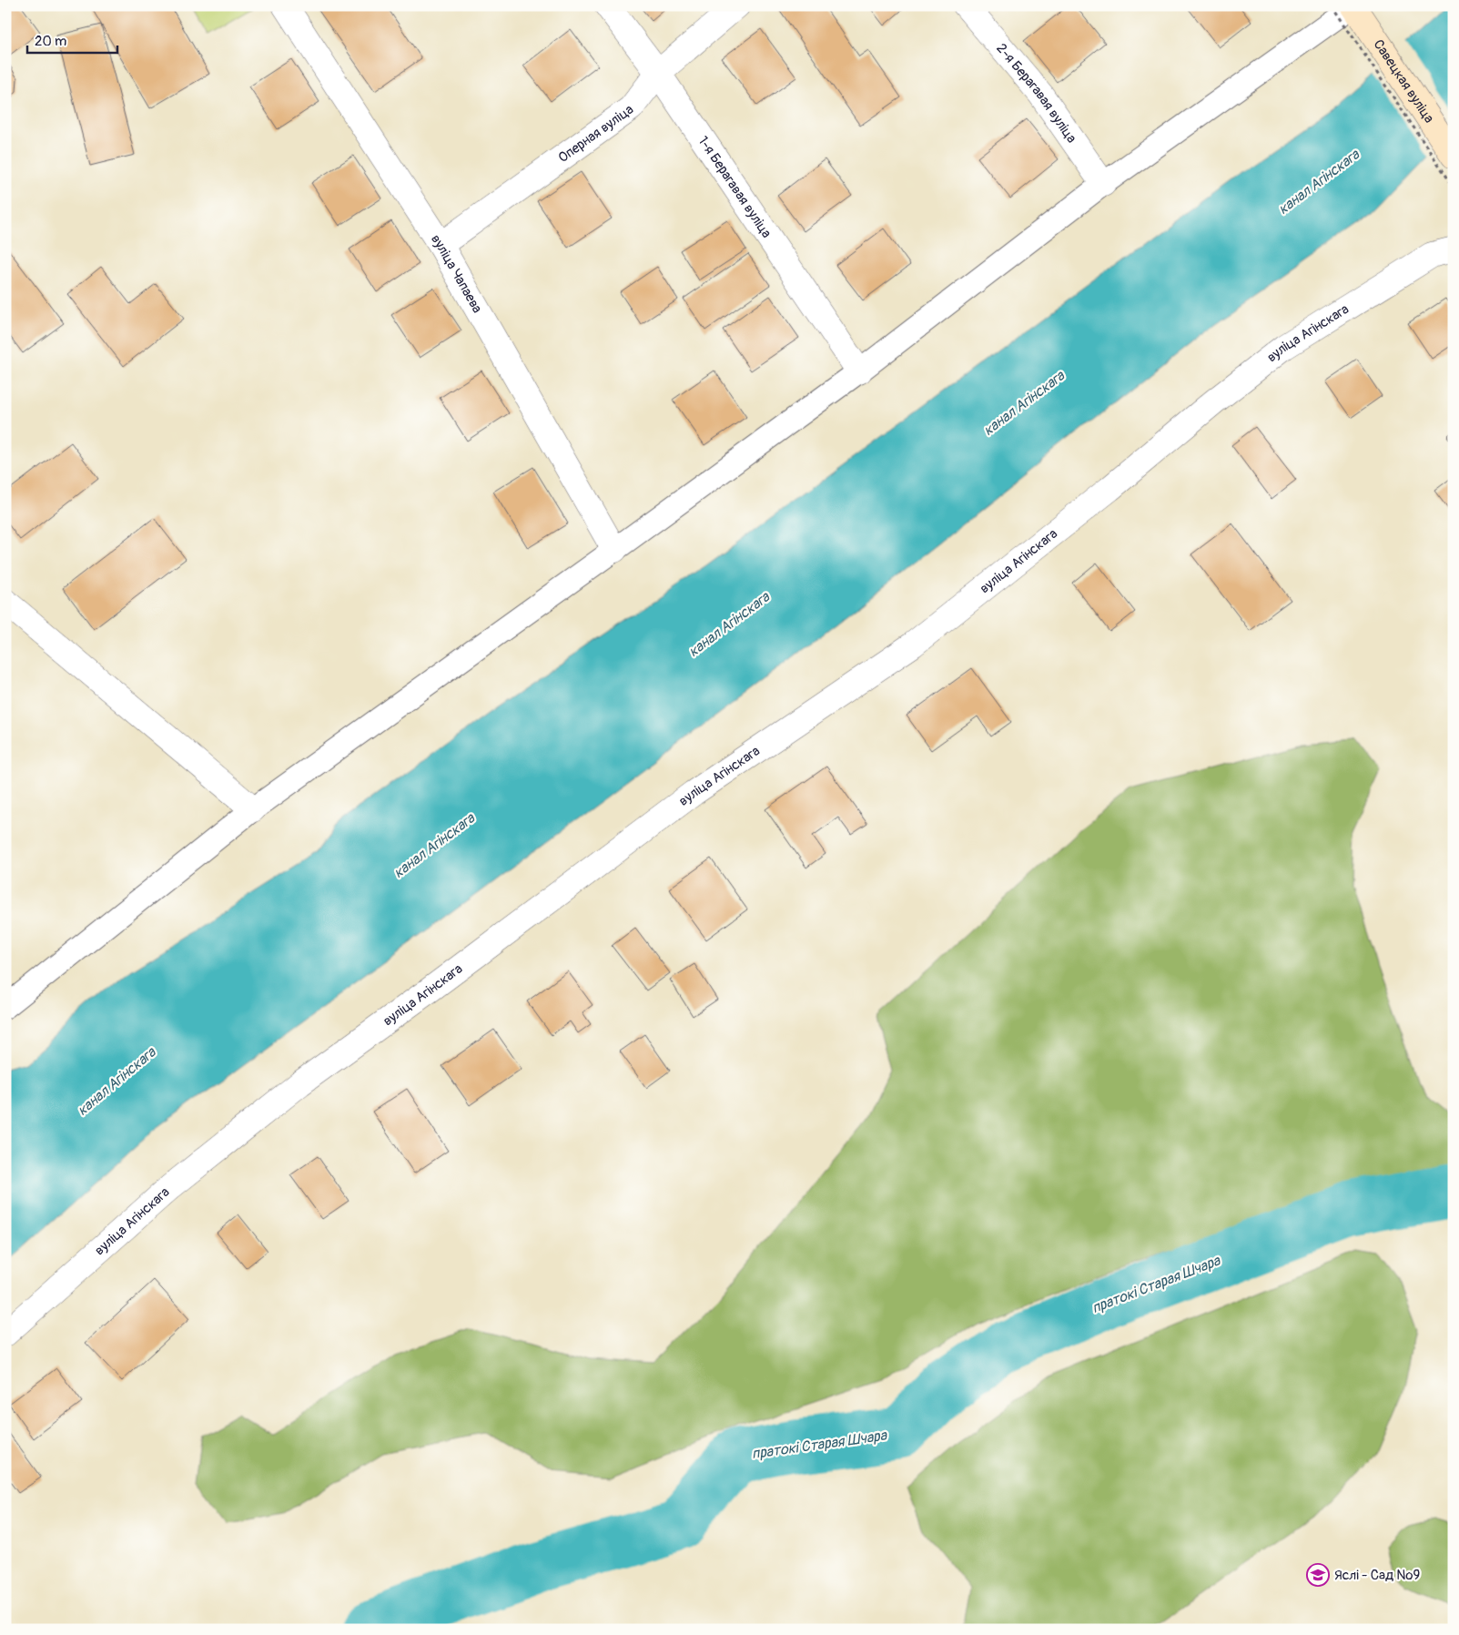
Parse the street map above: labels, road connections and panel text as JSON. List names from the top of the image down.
{
  "streets": {
    "main road": ["Савецкая вуліца"],
    "street": [
      "2-я Берагавая вуліца",
      "Оперная вуліца",
      "1-я Берагавая вуліца",
      "вуліца Чапаева",
      "вуліца Агінскага"
    ]
  },
  "crossings": [
    ["Оперная вуліца", "1-я Берагавая вуліца"],
    ["Оперная вуліца", "вуліца Чапаева"]
  ],
  "water": ["канал Агінскага", "пратокі Старая Шчара"],
  "places": {
    "school or university": ["Яслі - Сад №9"]
  },
  "scale_bar": "20 m"
}
